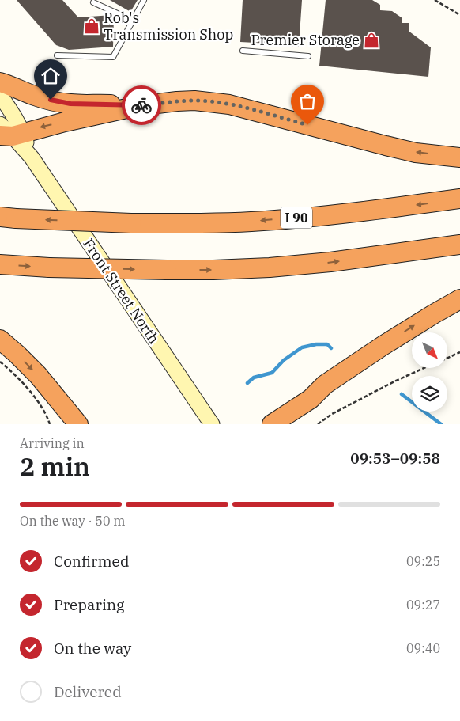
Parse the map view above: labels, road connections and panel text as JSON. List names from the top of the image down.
{
  "streets": {
    "highway": ["I 90"],
    "main road": ["Front Street North"]
  },
  "places": {
    "shop": ["Rob's Transmission Shop", "Premier Storage"]
  },
  "north": "bottom right",
  "page": {
    "heading": ["2 min", "Arriving in", "09:53–09:58"],
    "bar": "On the way · 50 m",
    "list": [
      ["Confirmed", "09:25"],
      ["Preparing", "09:27"],
      ["On the way", "09:40"],
      "Delivered"
    ]
  }
}
